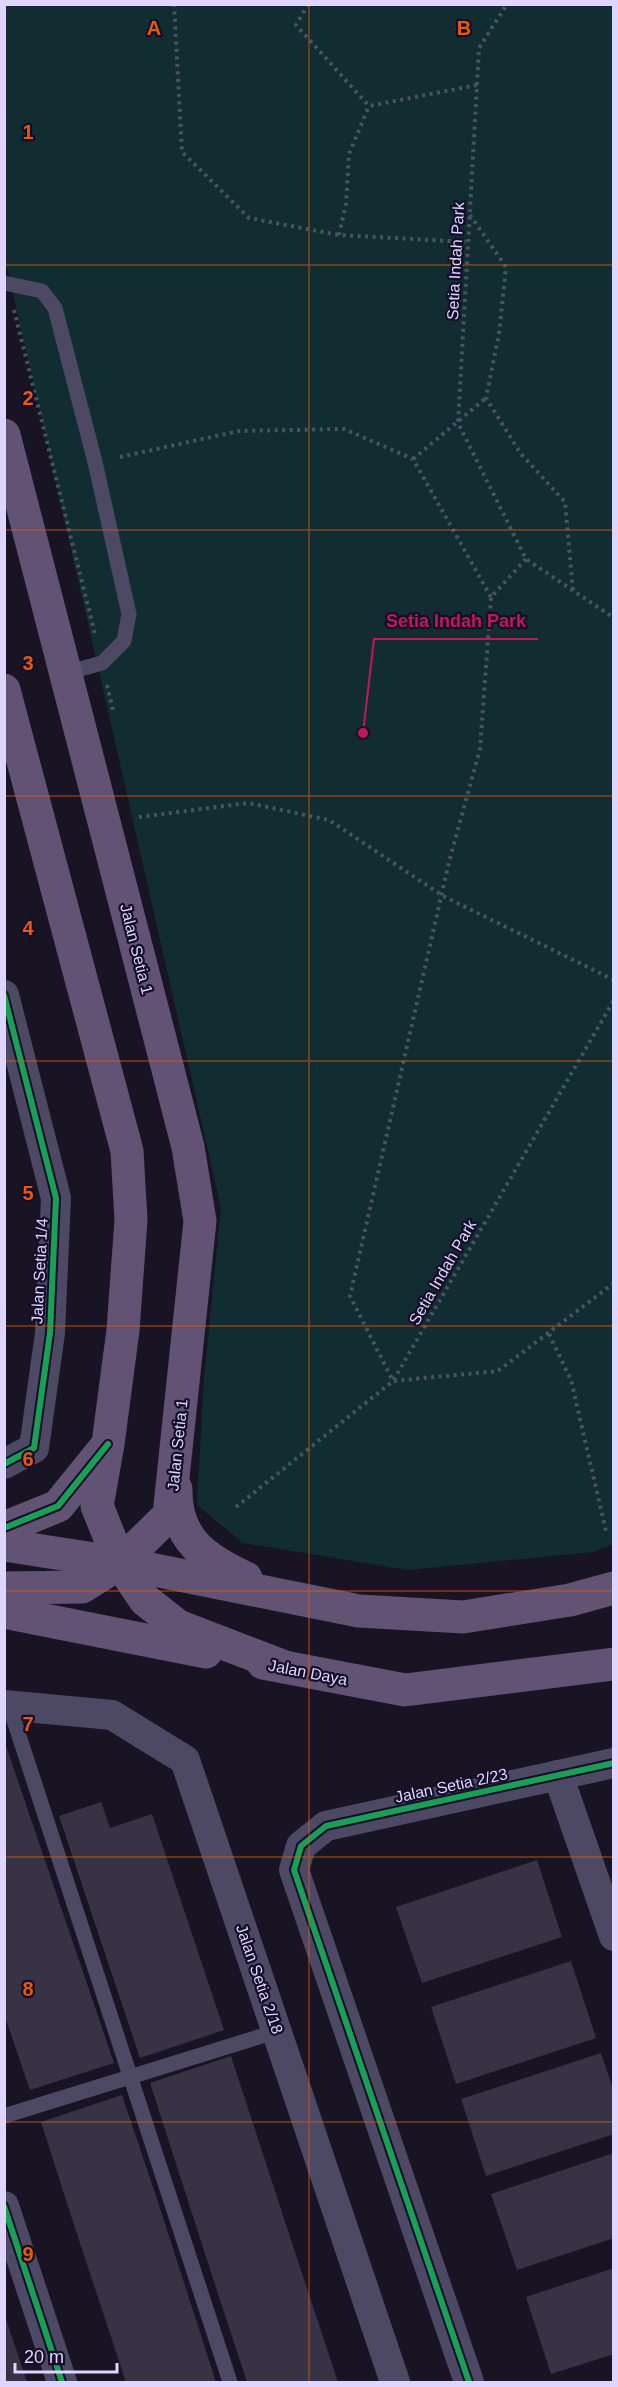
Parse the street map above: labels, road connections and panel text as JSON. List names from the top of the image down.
{
  "streets": {
    "main road": ["Jalan Setia 1", "Jalan Daya"],
    "street": ["Jalan Setia 1/4", "Jalan Setia 2/23", "Jalan Setia 2/18"],
    "path": ["Setia Indah Park"]
  },
  "places": ["Setia Indah Park"],
  "scale_bar": "20 m",
  "grid": {
    "columns": ["A", "B"],
    "rows": [
      "1",
      "2",
      "3",
      "4",
      "5",
      "6",
      "7",
      "8",
      "9"
    ]
  }
}
